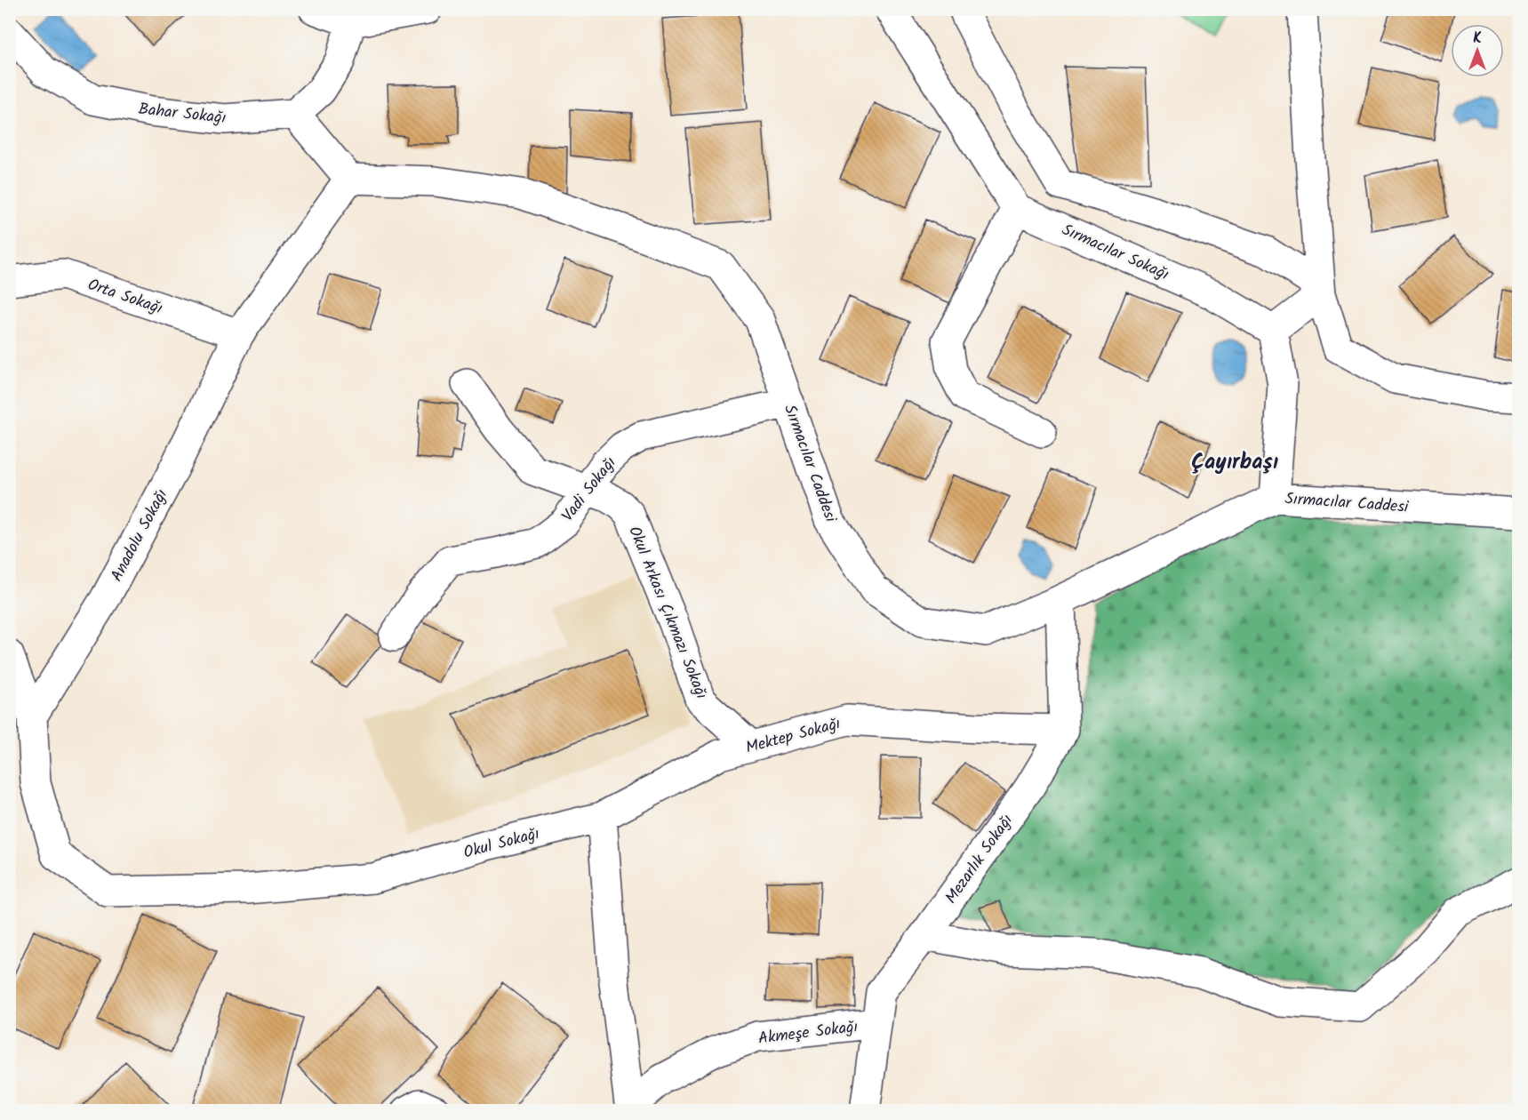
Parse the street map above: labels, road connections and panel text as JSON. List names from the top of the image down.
{
  "streets": {
    "street": [
      "Bahar Sokağı",
      "Sırmacılar Sokağı",
      "Orta Sokağı",
      "Sırmacılar Caddesi",
      "Vadi Sokağı",
      "Anadolu Sokağı",
      "Okul Arkası Çıkmazı Sokağı",
      "Mektep Sokağı",
      "Okul Sokağı",
      "Mezarlık Sokağı",
      "Akmeşe Sokağı"
    ]
  },
  "crossings": [
    ["Orta Sokağı", "Anadolu Sokağı"],
    ["Sırmacılar Caddesi", "Vadi Sokağı"],
    ["Sırmacılar Caddesi", "Anadolu Sokağı"],
    ["Vadi Sokağı", "Okul Arkası Çıkmazı Sokağı"],
    ["Anadolu Sokağı", "Okul Sokağı"],
    ["Okul Arkası Çıkmazı Sokağı", "Mektep Sokağı"],
    ["Mektep Sokağı", "Okul Sokağı"],
    ["Mektep Sokağı", "Mezarlık Sokağı"],
    ["Mezarlık Sokağı", "Akmeşe Sokağı"]
  ],
  "districts": ["Çayırbaşı"],
  "north": "top"
}
